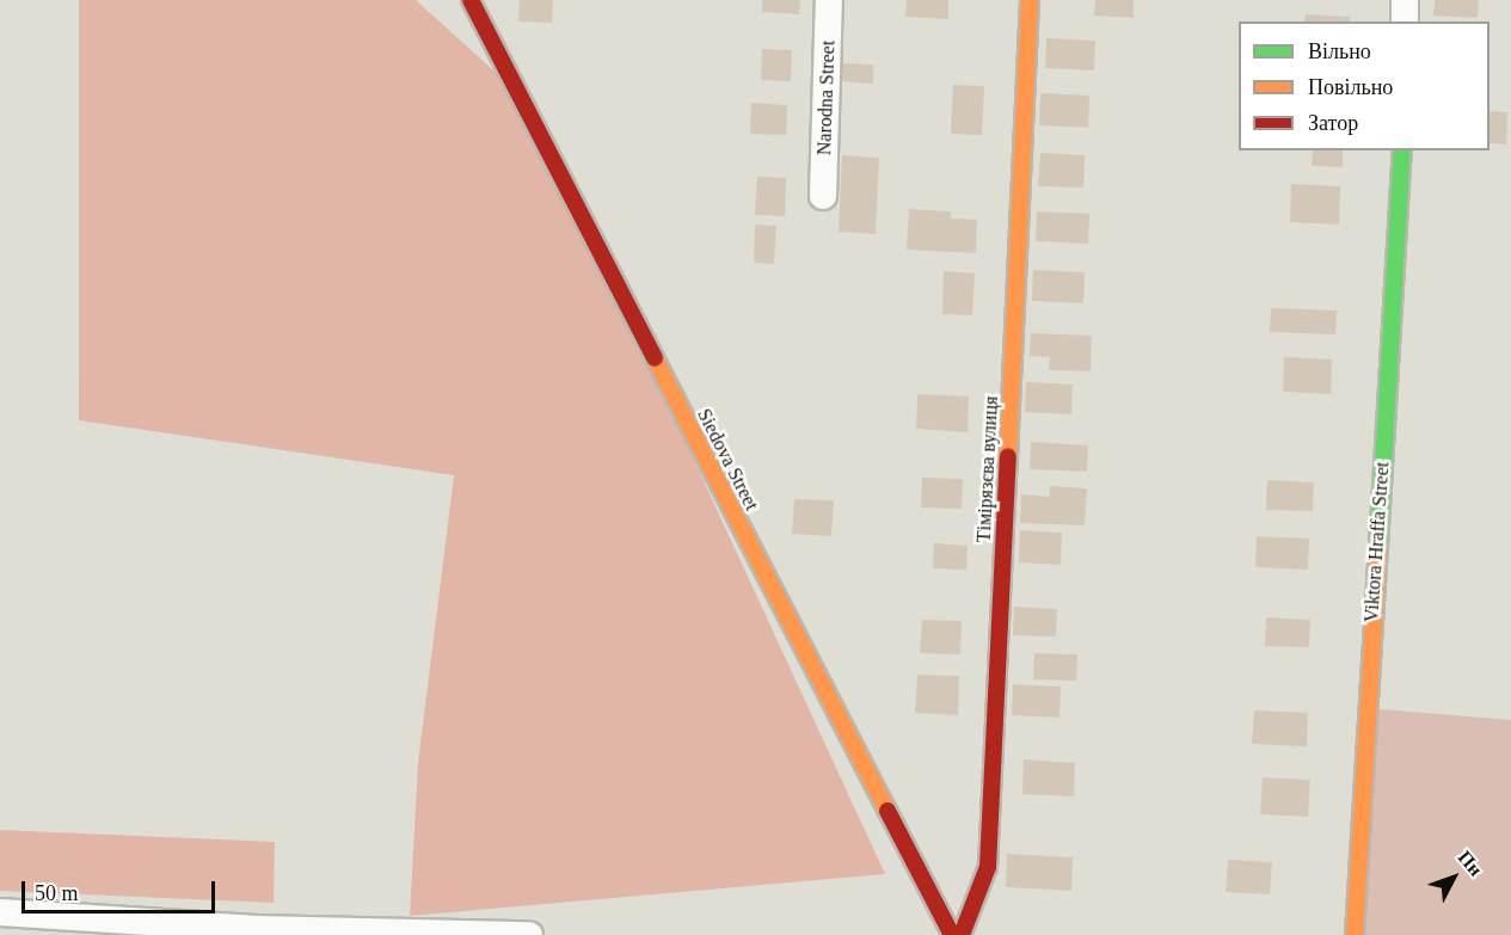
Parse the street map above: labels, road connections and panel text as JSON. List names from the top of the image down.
{
  "streets": {
    "street": [
      "Narodna Street",
      "Siedova Street",
      "Тімірязєва вулиця",
      "Viktora Hraffa Street"
    ]
  },
  "legend": ["Вільно", "Повільно", "Затор"],
  "scale_bar": "50 m",
  "north": "top right"
}
